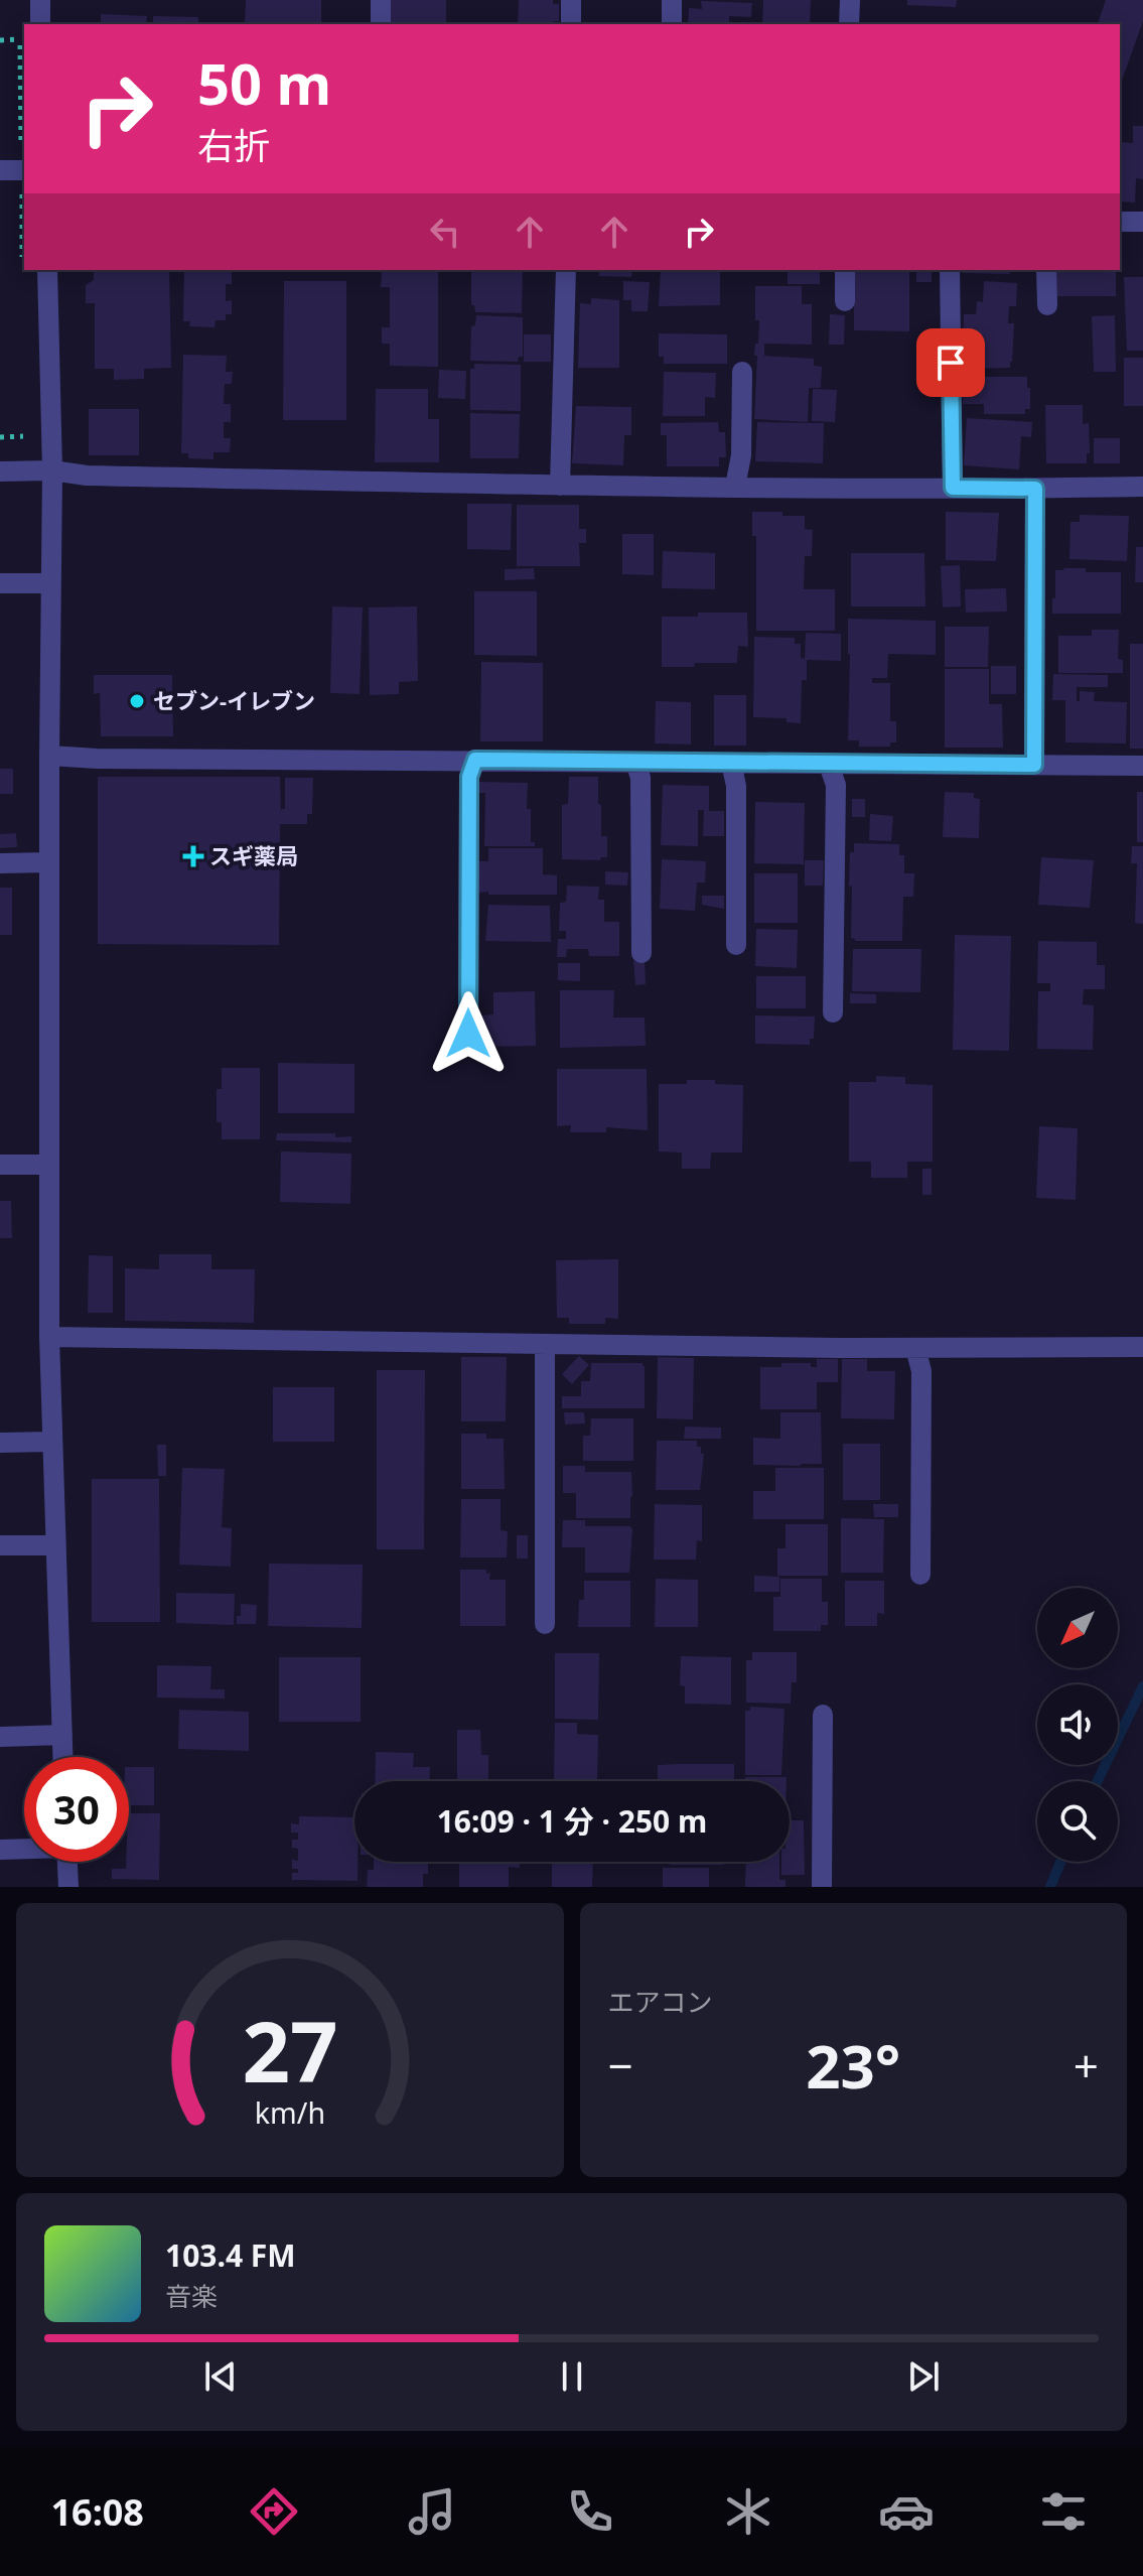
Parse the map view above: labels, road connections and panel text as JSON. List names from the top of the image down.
{
  "places": {
    "other": ["セブン-イレブン"],
    "health": ["スギ薬局"]
  },
  "north": "bottom left",
  "page": {
    "turn": ["50 m", "右折"],
    "limit": "30",
    "trip": "16:09 · 1 分 · 250 m",
    "tile": "エアコン",
    "heat": ["−", "23°", "+"],
    "song": ["103.4 FM", "音楽"],
    "tabs": "16:08",
    "gauge": ["27", "km/h"]
  }
}
